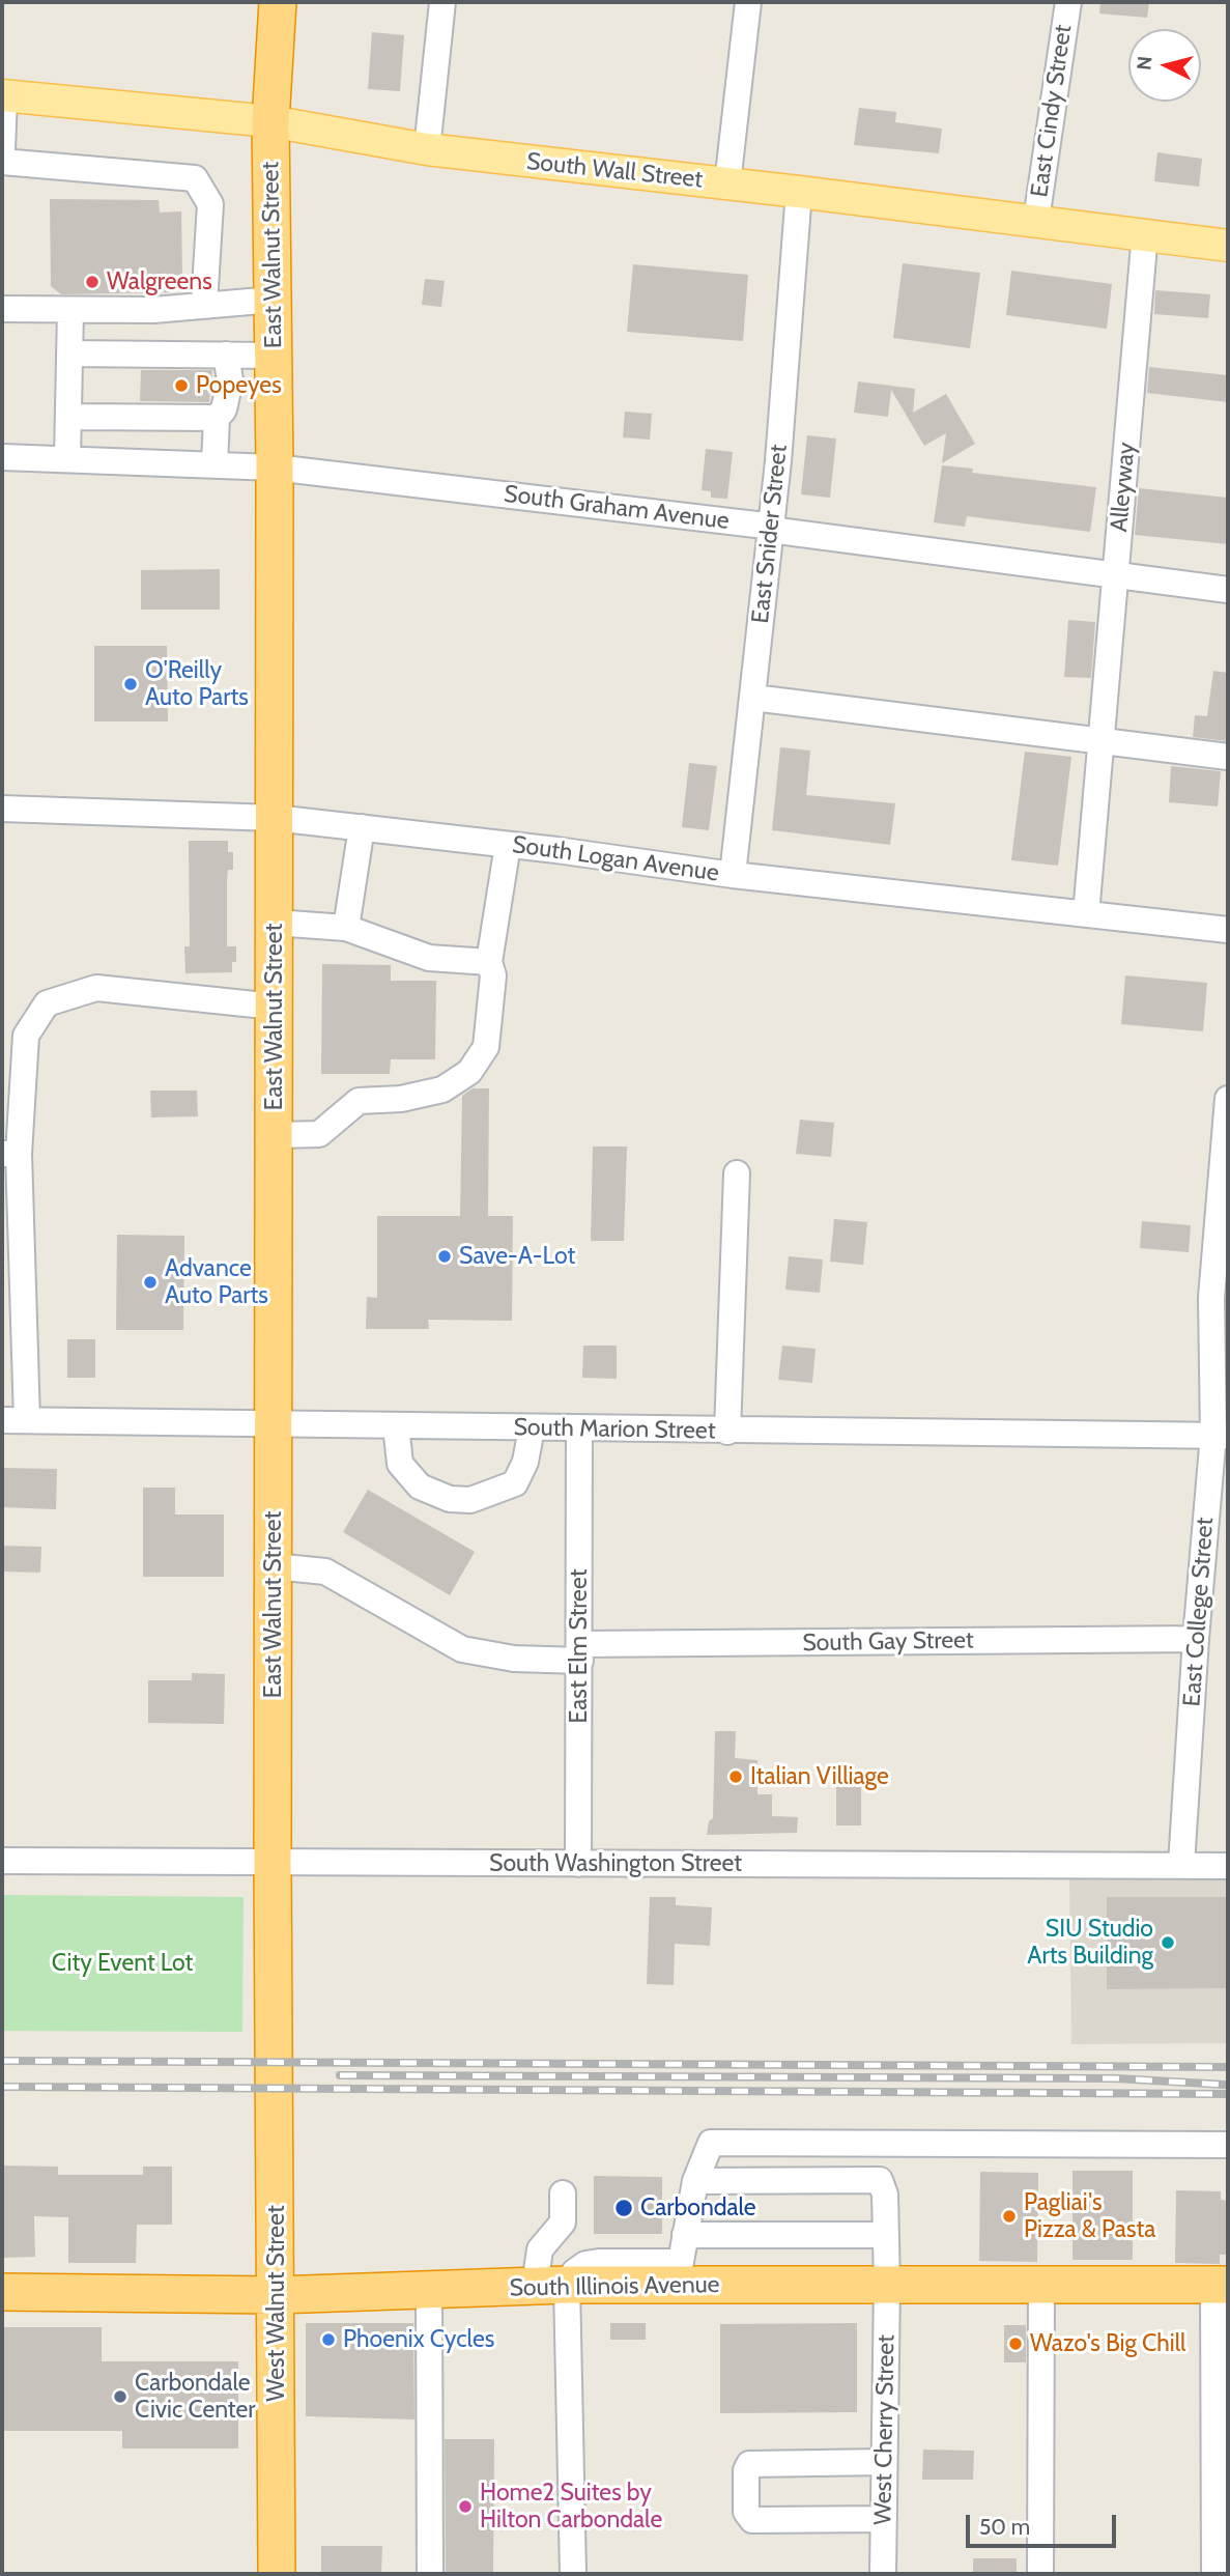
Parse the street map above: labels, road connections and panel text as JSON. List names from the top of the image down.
{
  "streets": {
    "highway": ["East Walnut Street", "South Illinois Avenue", "West Walnut Street"],
    "main road": ["South Wall Street"],
    "street": [
      "East Cindy Street",
      "Alleyway",
      "South Graham Avenue",
      "East Snider Street",
      "South Logan Avenue",
      "South Marion Street",
      "East College Street",
      "South Gay Street",
      "East Elm Street",
      "South Washington Street",
      "West Cherry Street"
    ]
  },
  "crossings": [
    ["East Cindy Street", "South Wall Street"],
    ["South Wall Street", "East Walnut Street"],
    ["South Wall Street", "Alleyway"],
    ["South Wall Street", "East Snider Street"],
    ["East Walnut Street", "South Graham Avenue"],
    ["East Walnut Street", "South Logan Avenue"],
    ["East Walnut Street", "South Marion Street"],
    ["East Walnut Street", "South Gay Street"],
    ["East Walnut Street", "South Washington Street"],
    ["East Walnut Street", "West Walnut Street"],
    ["Alleyway", "South Graham Avenue"],
    ["Alleyway", "South Logan Avenue"],
    ["South Graham Avenue", "East Snider Street"],
    ["East Snider Street", "South Logan Avenue"],
    ["South Marion Street", "East College Street"],
    ["South Marion Street", "East Elm Street"],
    ["East College Street", "South Gay Street"],
    ["East College Street", "South Washington Street"],
    ["South Gay Street", "East Elm Street"],
    ["East Elm Street", "South Washington Street"],
    ["South Illinois Avenue", "West Walnut Street"],
    ["South Illinois Avenue", "West Cherry Street"]
  ],
  "parks": ["City Event Lot"],
  "places": [
    "Walgreens",
    "Popeyes",
    "O'Reilly Auto Parts",
    "Save-A-Lot",
    "Advance Auto Parts",
    "Italian Villiage",
    "SIU Studio Arts Building",
    "Carbondale",
    "Pagliai's Pizza & Pasta",
    "Phoenix Cycles",
    "Wazo's Big Chill",
    "Carbondale Civic Center",
    "Home2 Suites by Hilton Carbondale"
  ],
  "scale_bar": "50 m",
  "north": "left"
}
